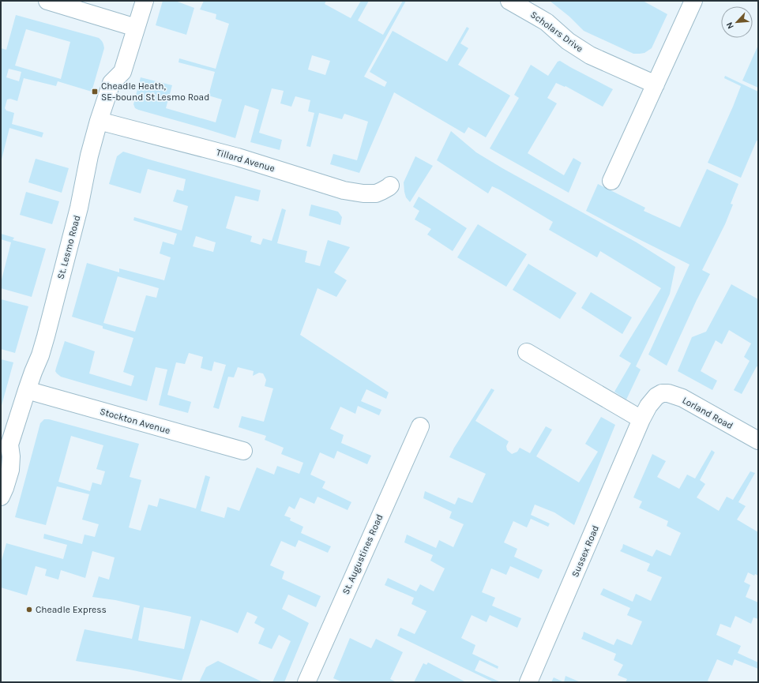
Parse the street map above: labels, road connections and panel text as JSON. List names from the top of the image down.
{
  "streets": {
    "street": [
      "Scholars Drive",
      "Tillard Avenue",
      "St. Lesmo Road",
      "Lorland Road",
      "Stockton Avenue",
      "Sussex Road",
      "St. Augustines Road"
    ]
  },
  "crossings": [
    ["Tillard Avenue", "St. Lesmo Road"],
    ["St. Lesmo Road", "Stockton Avenue"],
    ["Lorland Road", "Sussex Road"]
  ],
  "places": {
    "transit": ["Cheadle Heath, SE-bound St Lesmo Road"],
    "other": ["Cheadle Express"]
  },
  "north": "bottom left"
}
